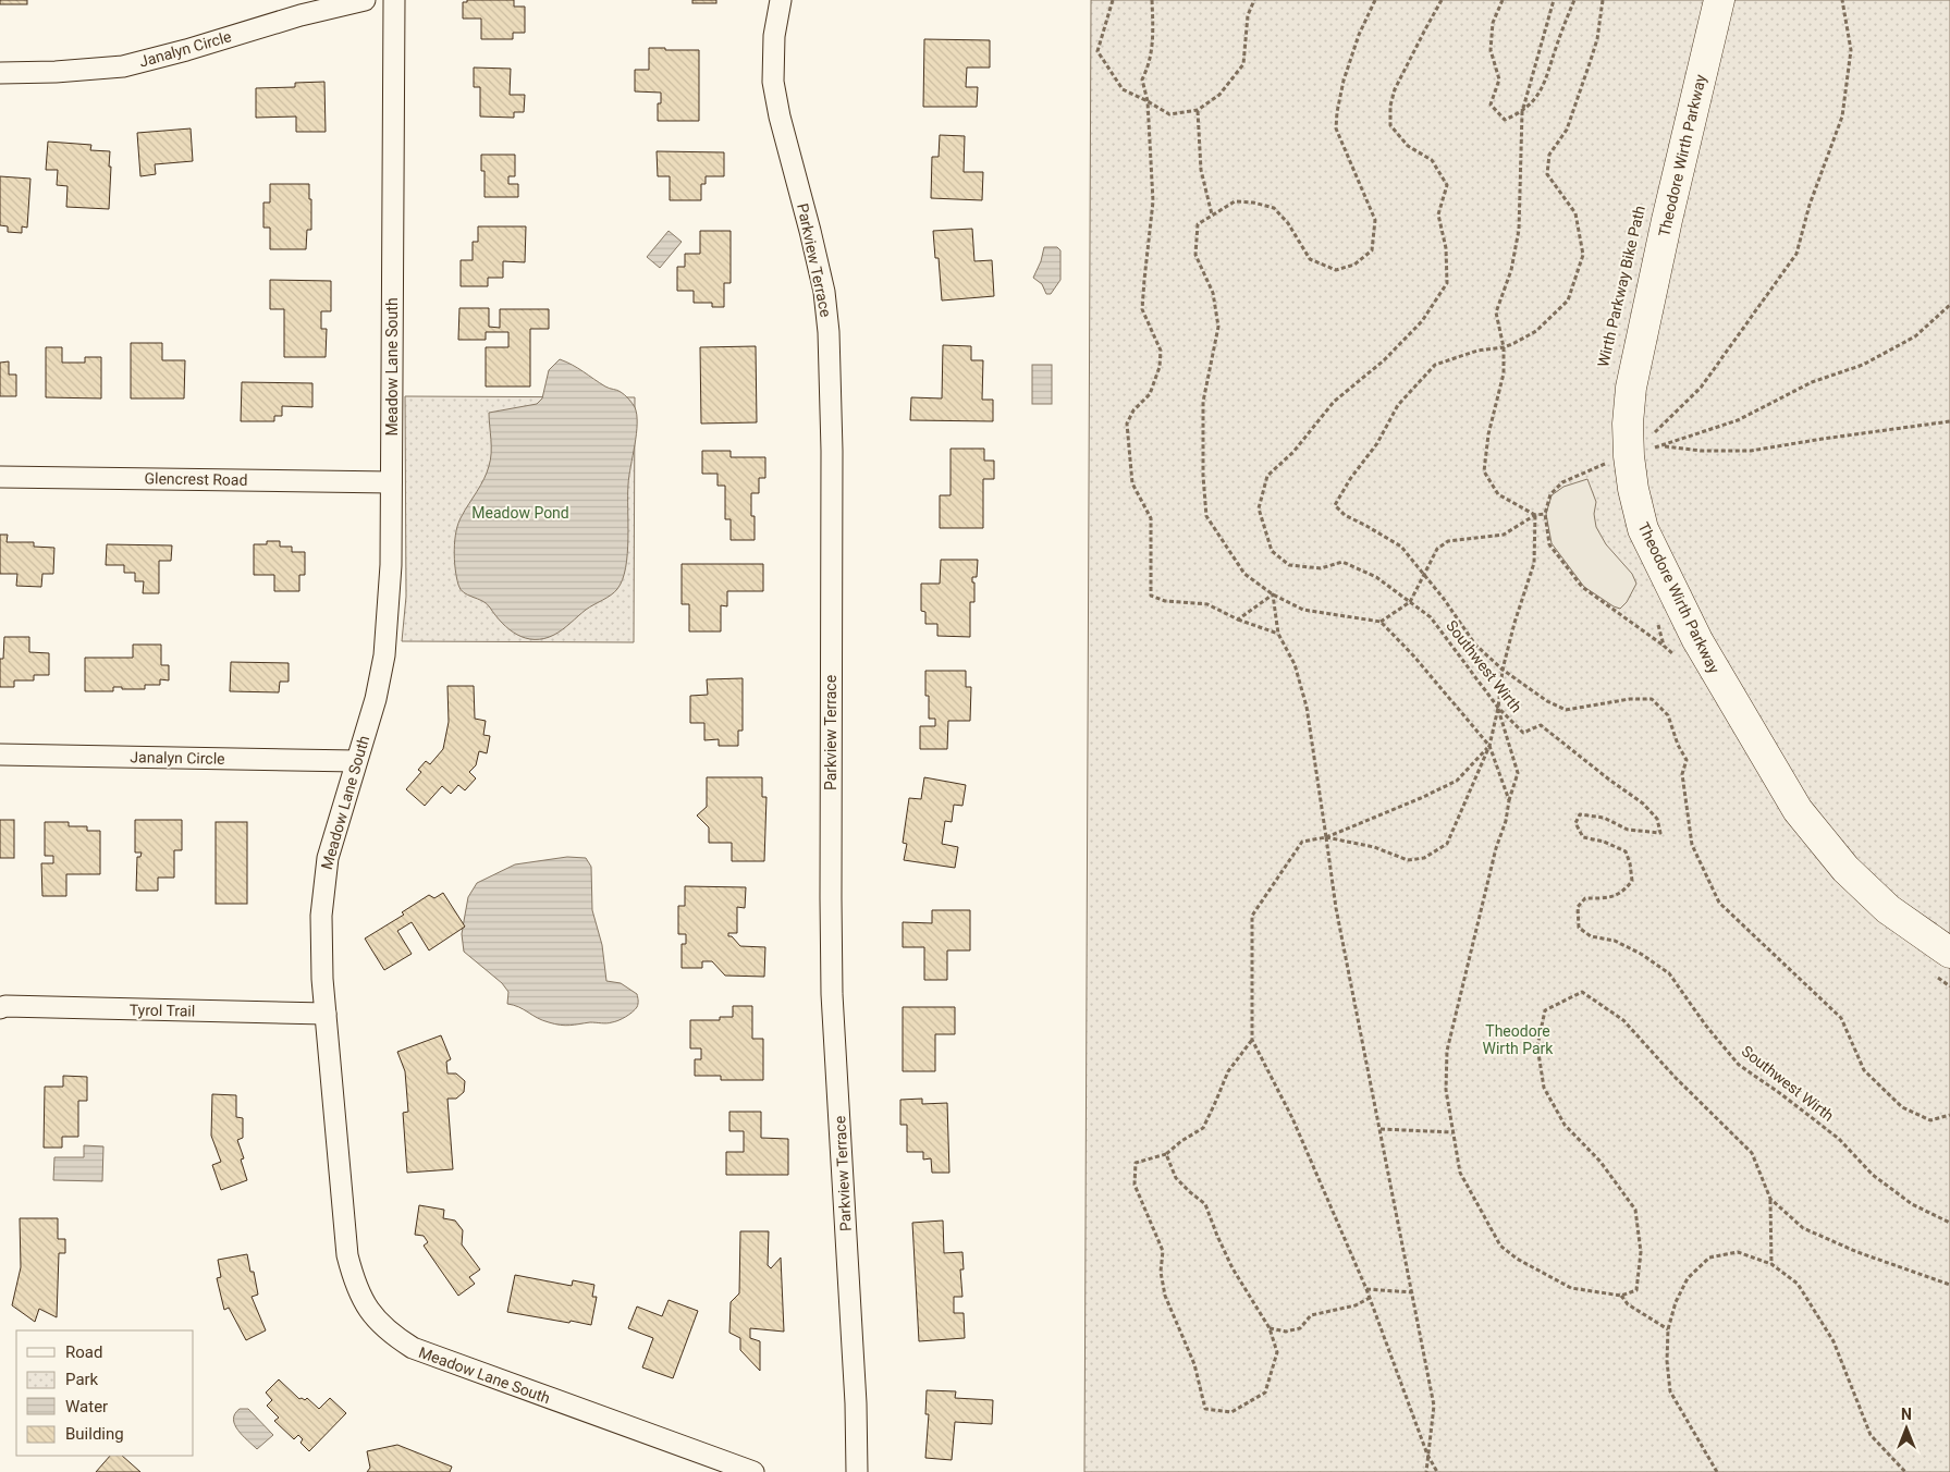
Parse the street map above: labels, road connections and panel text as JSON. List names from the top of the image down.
{
  "streets": {
    "street": [
      "Janalyn Circle",
      "Theodore Wirth Parkway",
      "Parkview Terrace",
      "Meadow Lane South",
      "Glencrest Road",
      "Tyrol Trail"
    ],
    "path": ["Southwest Wirth"]
  },
  "crossings": [
    ["Janalyn Circle", "Meadow Lane South"],
    ["Meadow Lane South", "Glencrest Road"],
    ["Meadow Lane South", "Tyrol Trail"]
  ],
  "parks": ["Meadow Pond", "Theodore Wirth Park"],
  "legend": [
    "Road",
    "Park",
    "Water",
    "Building"
  ],
  "north": "top"
}
